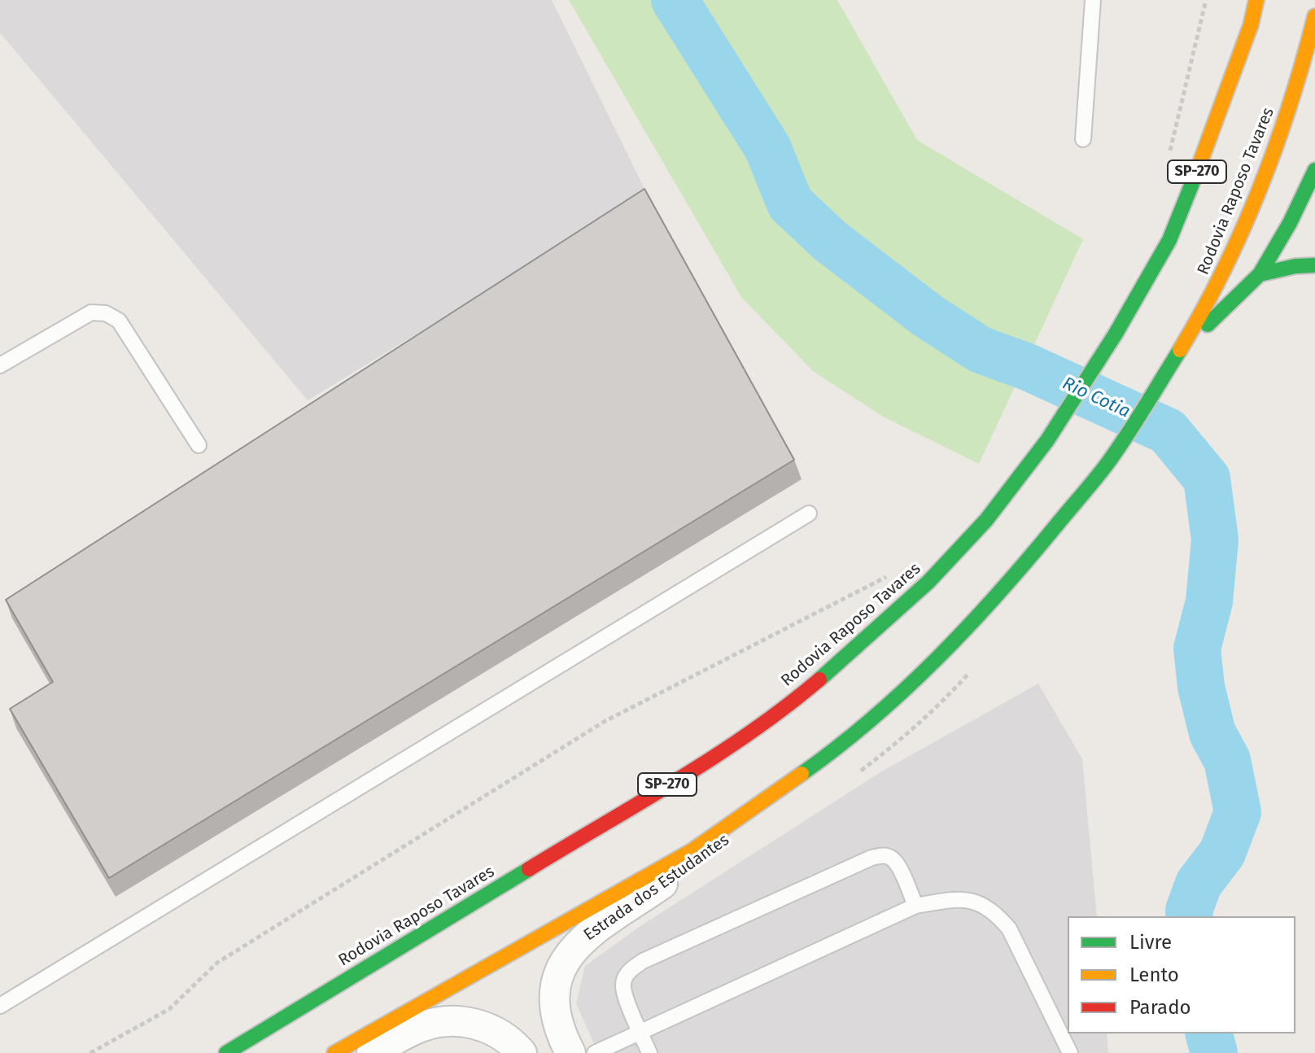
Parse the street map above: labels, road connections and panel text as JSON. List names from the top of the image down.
{
  "streets": {
    "main road": ["SP-270", "Rodovia Raposo Tavares"],
    "street": ["Estrada dos Estudantes"]
  },
  "crossings": [
    ["Rodovia Raposo Tavares", "Estrada dos Estudantes"]
  ],
  "water": ["Rio Cotia"],
  "legend": ["Livre", "Lento", "Parado"]
}
